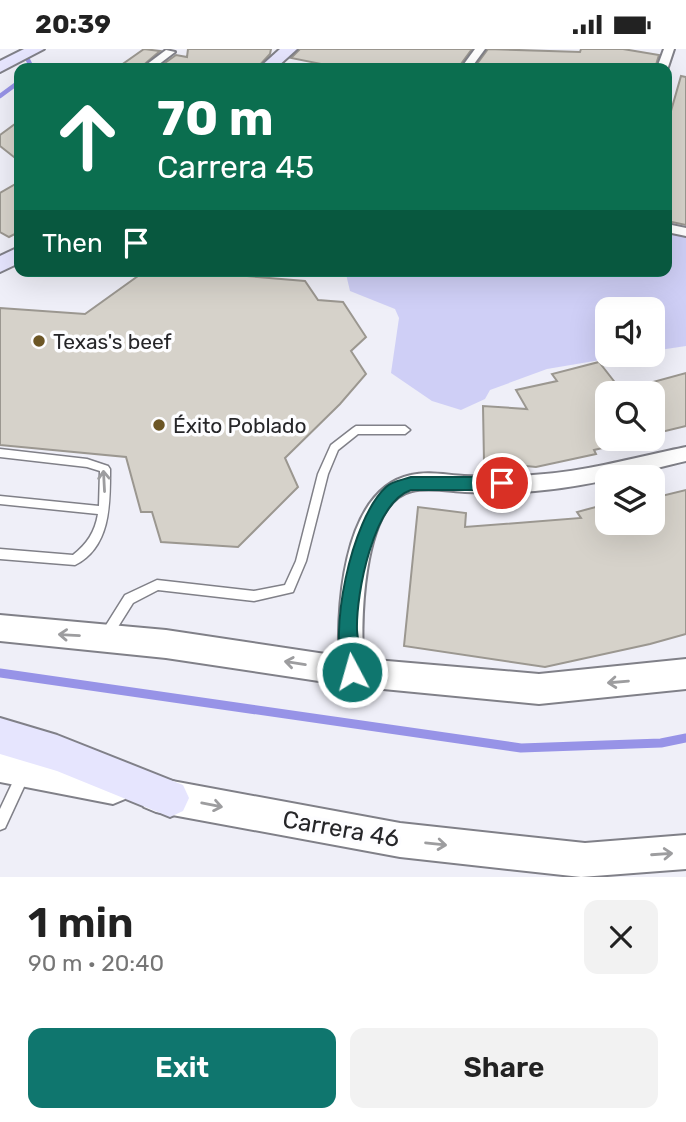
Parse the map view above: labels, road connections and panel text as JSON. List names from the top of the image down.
{
  "streets": {
    "street": ["Carrera 46"]
  },
  "places": ["Texas's beef", "Éxito Poblado"],
  "page": {
    "status": "20:39",
    "turn": ["70 m", "Carrera 45"],
    "then": "Then",
    "heading": ["1 min", "90 m · 20:40"],
    "buttons": ["Exit", "Share"]
  }
}
